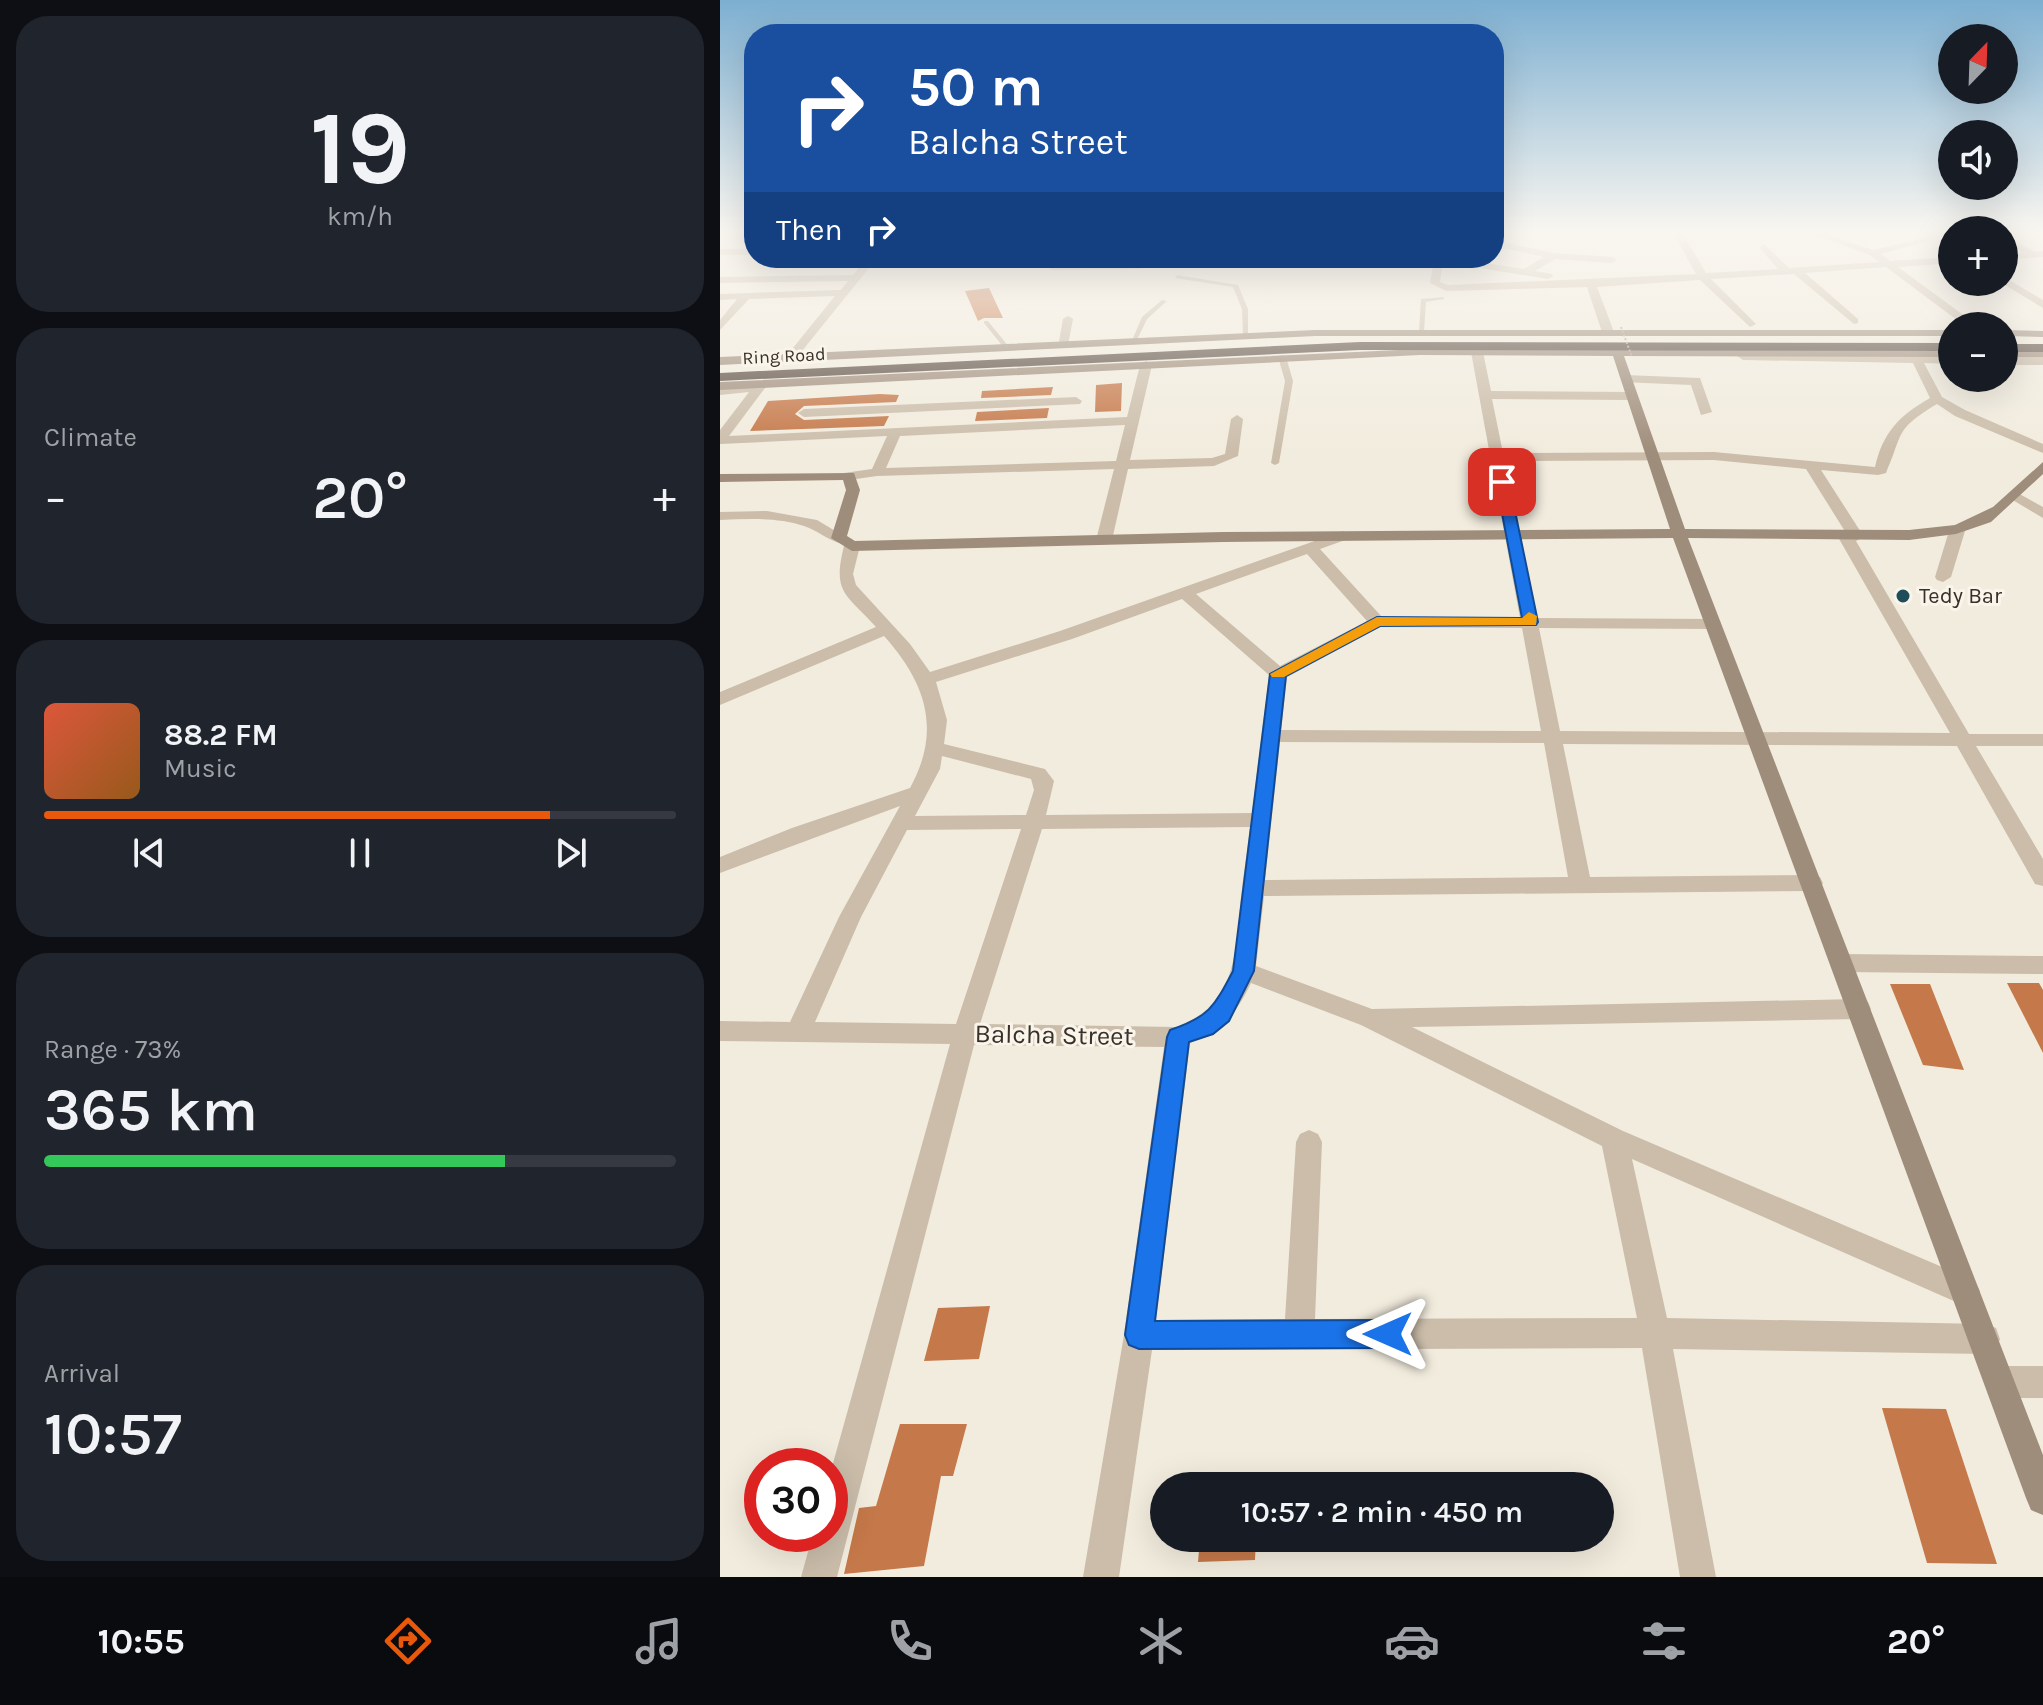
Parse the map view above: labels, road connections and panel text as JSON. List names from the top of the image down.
{
  "streets": {
    "highway": ["Ring Road"],
    "street": ["Balcha Street"]
  },
  "places": ["Tedy Bar"],
  "north": "top right",
  "page": {
    "tile": [
      ["19", "km/h"],
      "Climate",
      ["Range · 73%", "365 km"],
      ["Arrival", "10:57"]
    ],
    "map_buttons": ["+", "−"],
    "turn": ["50 m", "Balcha Street"],
    "then": "Then",
    "heat": ["−", "20°", "+"],
    "song": ["88.2 FM", "Music"],
    "limit": "30",
    "trip": "10:57 · 2 min · 450 m",
    "tabs": ["10:55", "20°"]
  }
}
